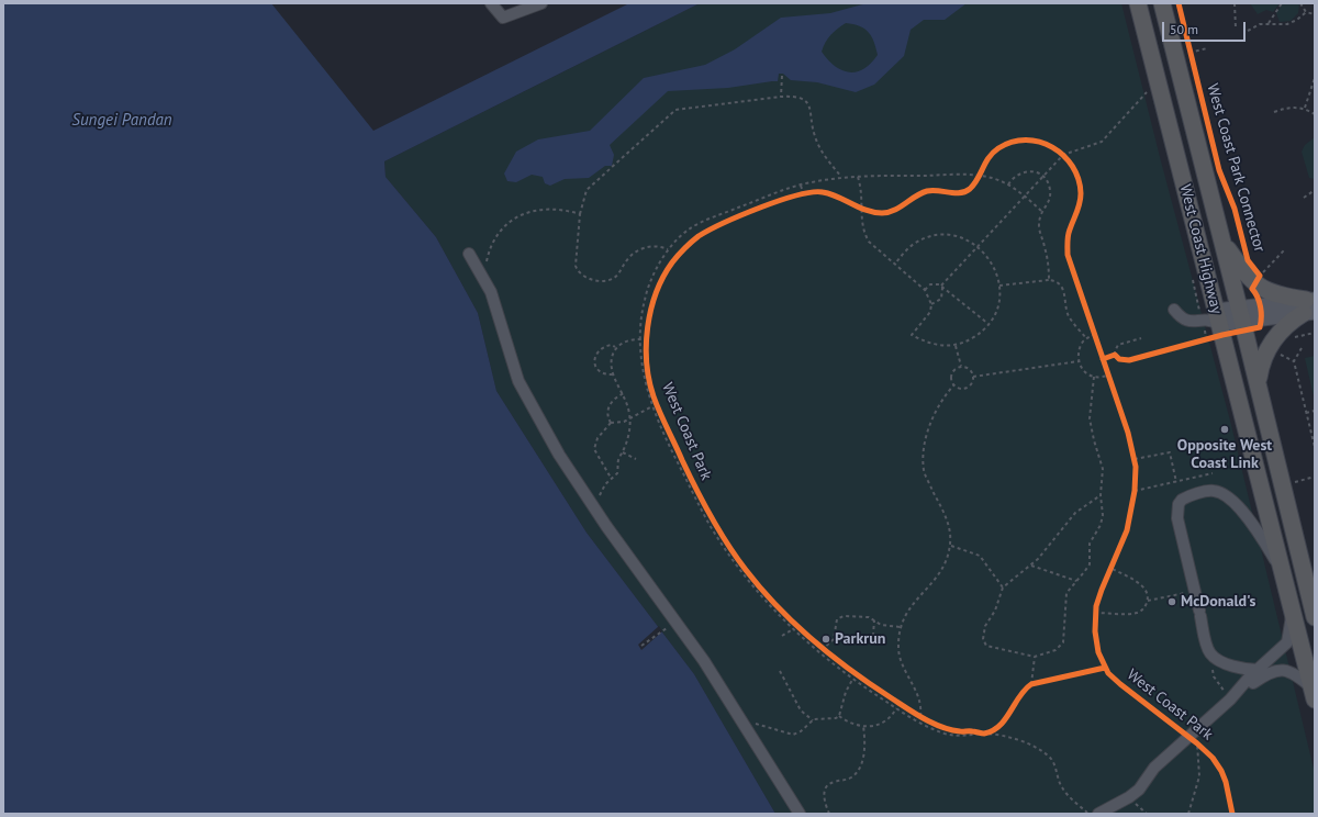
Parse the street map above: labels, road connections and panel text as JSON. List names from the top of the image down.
{
  "streets": {
    "highway": ["West Coast Highway"],
    "cycle path": ["West Coast Park Connector", "West Coast Park"]
  },
  "water": ["Sungei Pandan"],
  "places": ["Opposite West Coast Link", "McDonald's", "Parkrun"],
  "scale_bar": "50 m"
}
